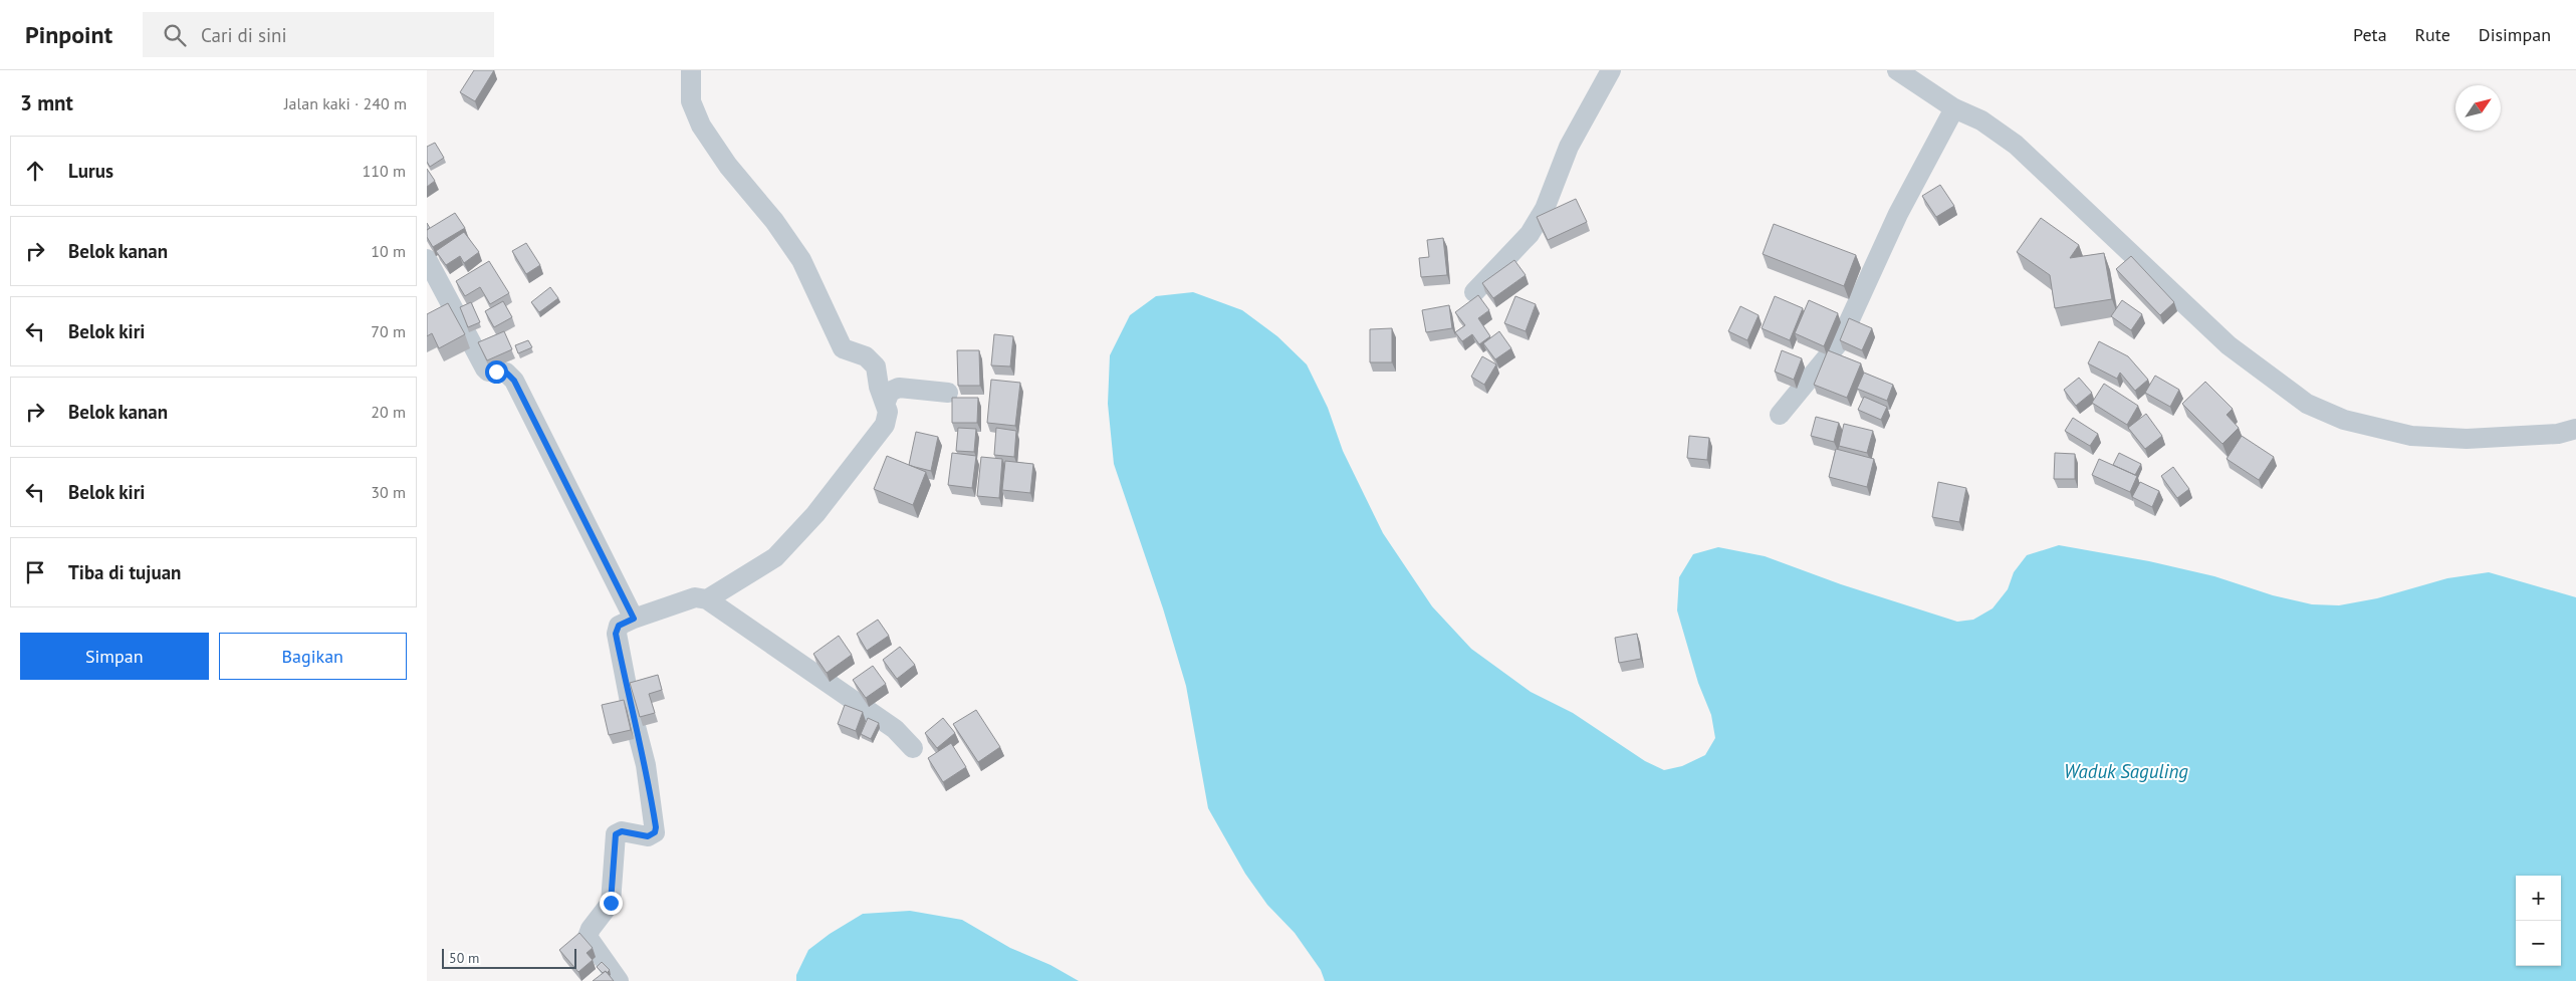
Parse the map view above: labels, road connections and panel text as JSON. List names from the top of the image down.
{
  "water": ["Waduk Saguling"],
  "scale_bar": "50 m",
  "north": "top right",
  "page": {
    "header": "Pinpoint",
    "search": "Cari di sini",
    "nav": ["Peta", "Rute", "Disimpan"],
    "heading": ["3 mnt", "Jalan kaki · 240 m"],
    "list": [
      ["Lurus", "110 m"],
      ["Belok kanan", "10 m"],
      ["Belok kiri", "70 m"],
      ["Belok kanan", "20 m"],
      ["Belok kiri", "30 m"],
      "Tiba di tujuan"
    ],
    "buttons": ["Simpan", "Bagikan"],
    "map_buttons": ["+", "−"],
    "scale": "50 m"
  }
}
